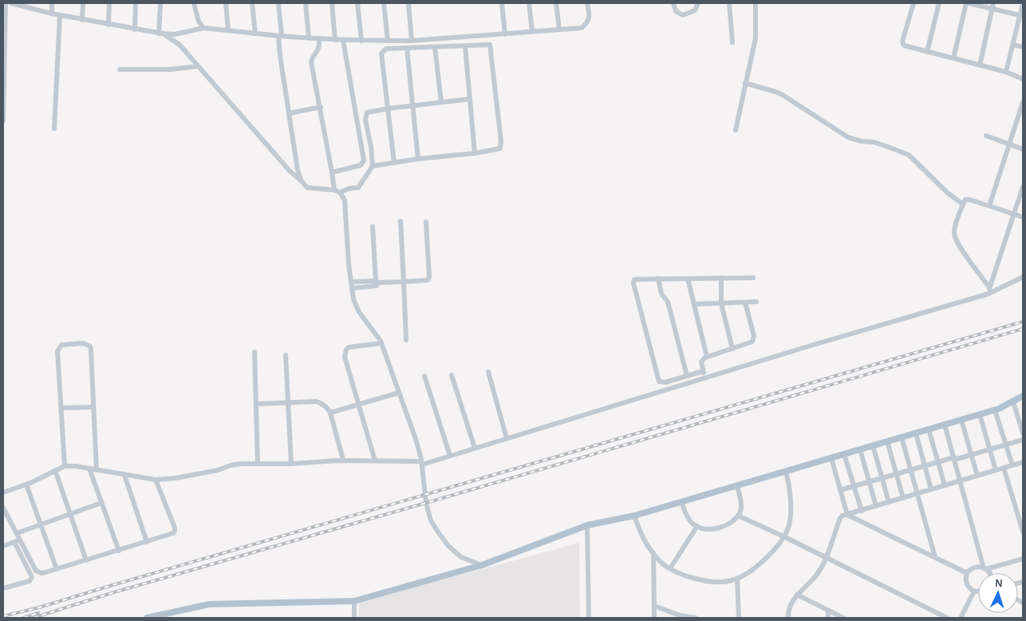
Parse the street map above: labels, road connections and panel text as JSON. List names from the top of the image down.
{
  "north": "top"
}
